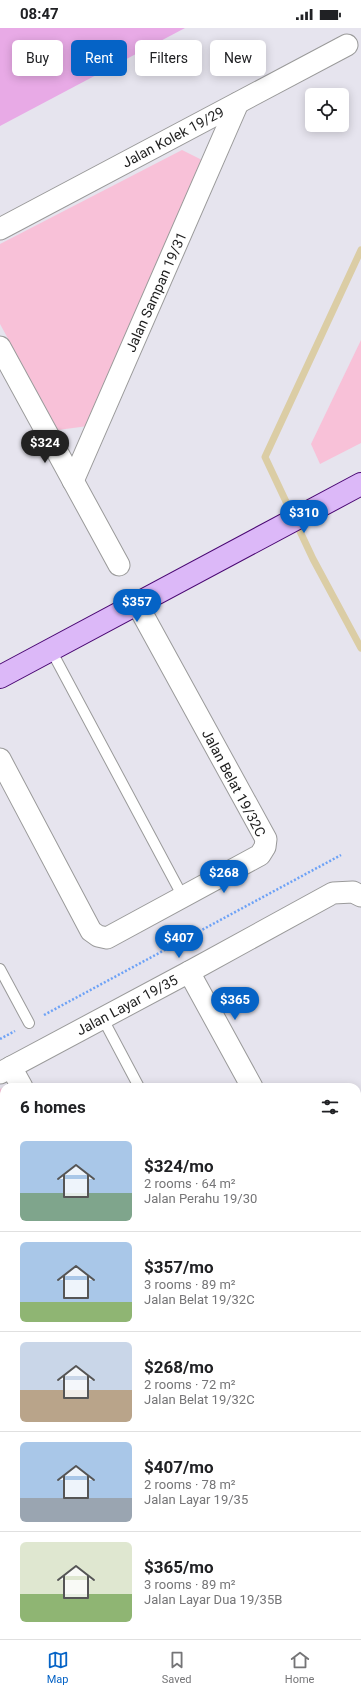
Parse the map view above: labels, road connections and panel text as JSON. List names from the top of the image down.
{
  "streets": {
    "street": [
      "Jalan Kolek 19/29",
      "Jalan Sampan 19/31",
      "Jalan Belat 19/32C",
      "Jalan Layar 19/35"
    ]
  },
  "crossings": [
    ["Jalan Kolek 19/29", "Jalan Sampan 19/31"]
  ],
  "page": {
    "status": "08:47",
    "chip": [
      "Buy",
      "Rent",
      "Filters",
      "New"
    ],
    "price": [
      "$324",
      "$310",
      "$357",
      "$268",
      "$407",
      "$365"
    ],
    "heading": "6 homes",
    "list": [
      {
        "name": "$324/mo",
        "note": "2 rooms · 64 m² · Jalan Perahu 19/30"
      },
      {
        "name": "$357/mo",
        "note": "3 rooms · 89 m² · Jalan Belat 19/32C"
      },
      {
        "name": "$268/mo",
        "note": "2 rooms · 72 m² · Jalan Belat 19/32C"
      },
      {
        "name": "$407/mo",
        "note": "2 rooms · 78 m² · Jalan Layar 19/35"
      },
      {
        "name": "$365/mo",
        "note": "3 rooms · 89 m² · Jalan Layar Dua 19/35B"
      }
    ],
    "tabs": ["Map", "Saved", "Home"]
  }
}
